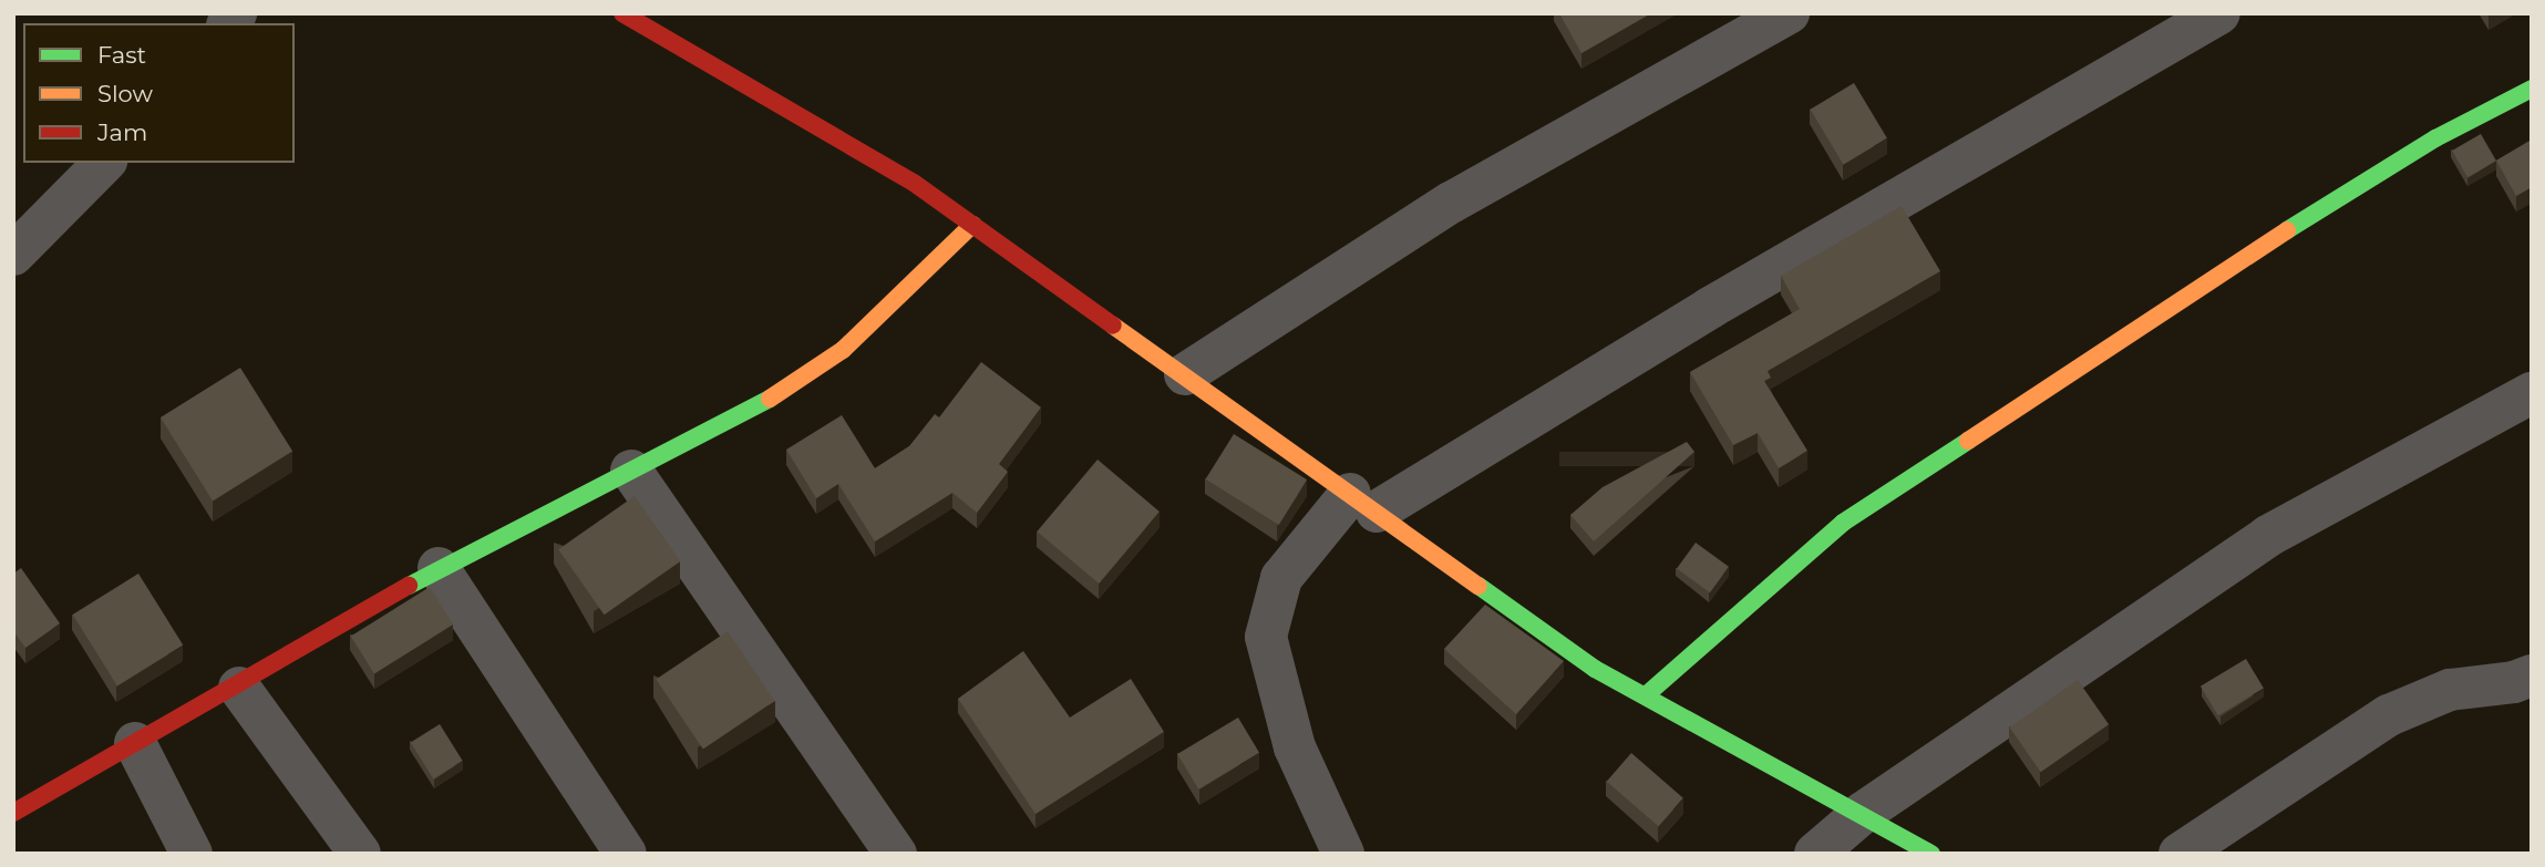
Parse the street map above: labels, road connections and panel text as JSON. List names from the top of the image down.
{
  "legend": ["Fast", "Slow", "Jam"]
}
